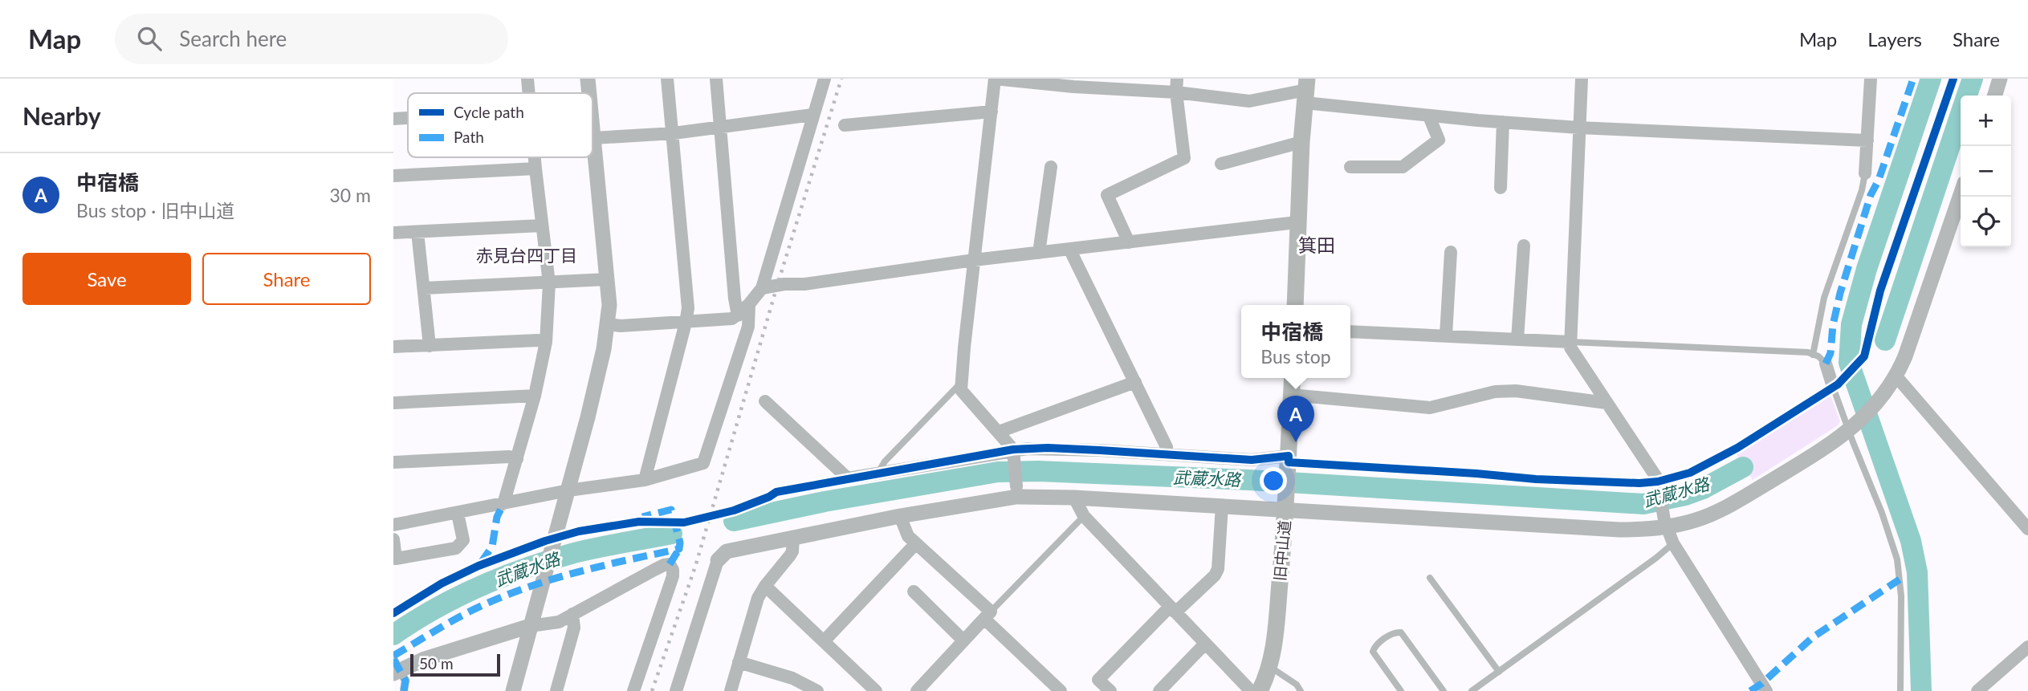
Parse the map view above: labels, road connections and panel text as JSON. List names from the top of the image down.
{
  "streets": {
    "main road": ["旧中山道"]
  },
  "districts": ["箕田", "赤見台四丁目"],
  "water": ["武蔵水路"],
  "legend": ["Cycle path", "Path"],
  "scale_bar": "50 m",
  "page": {
    "header": "Map",
    "search": "Search here",
    "nav": ["Map", "Layers", "Share"],
    "heading": "Nearby",
    "map_buttons": ["+", "−"],
    "list": [
      {
        "mark": "A",
        "name": "中宿橋",
        "note": "Bus stop · 旧中山道",
        "value": "30 m"
      }
    ],
    "buttons": ["Save", "Share"],
    "popup": ["中宿橋", "Bus stop"],
    "pins": "A",
    "scale": "50 m"
  }
}
